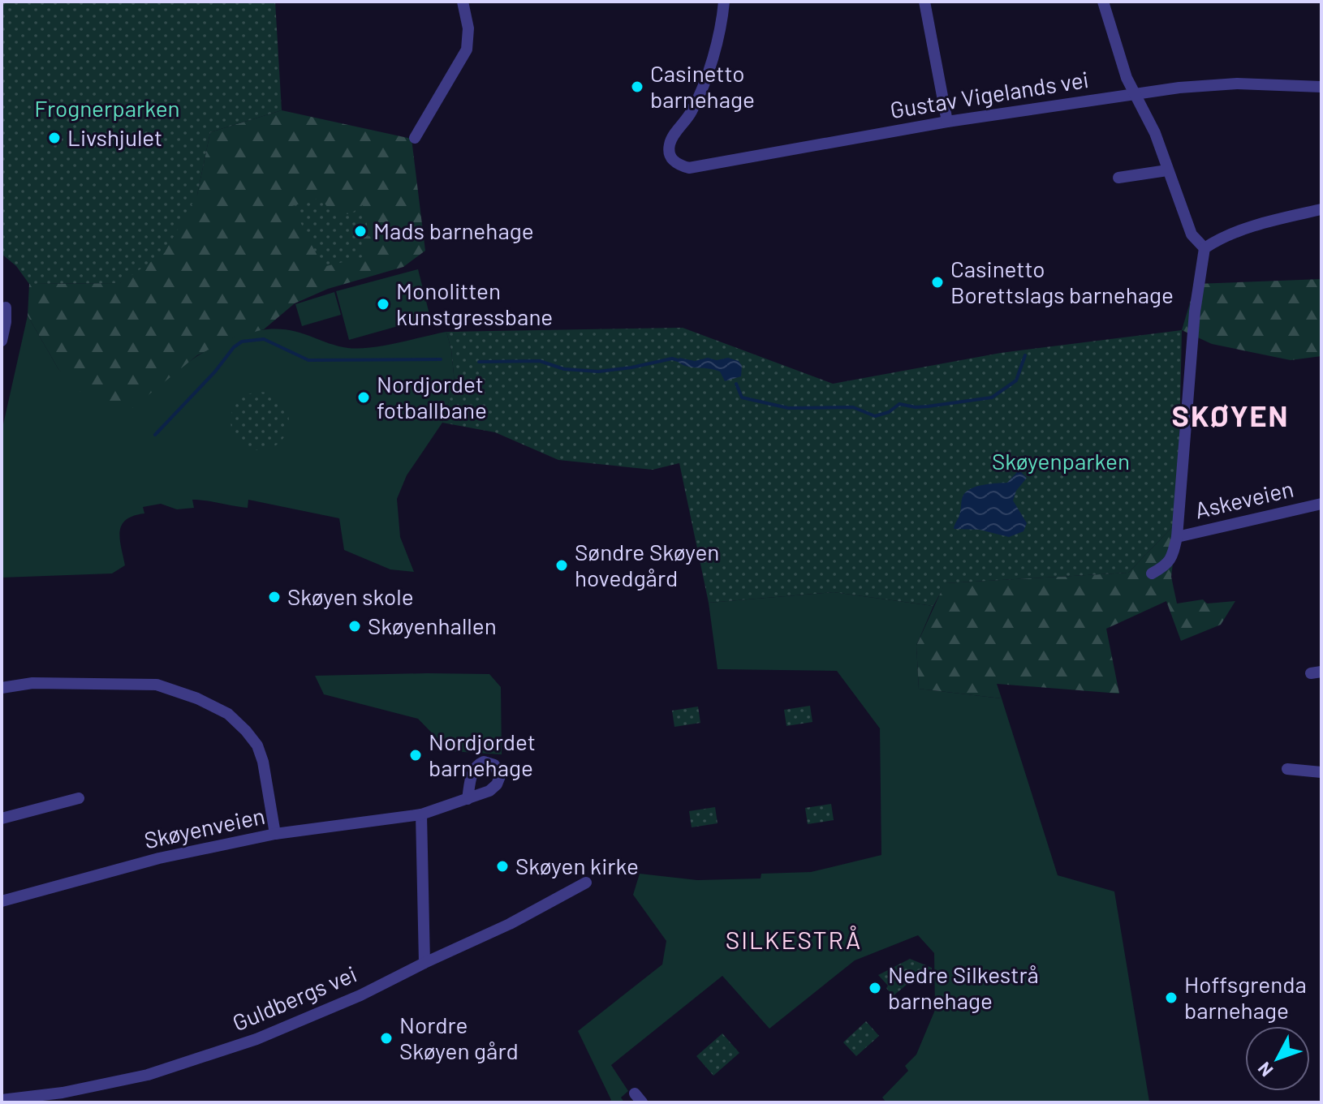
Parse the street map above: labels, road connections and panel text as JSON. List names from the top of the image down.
{
  "streets": {
    "street": [
      "Gustav Vigelands vei",
      "Askeveien",
      "Skøyenveien",
      "Guldbergs vei"
    ]
  },
  "districts": ["SKØYEN", "SILKESTRÅ"],
  "parks": ["Frognerparken", "Skøyenparken"],
  "places": [
    "Casinetto barnehage",
    "Livshjulet",
    "Mads barnehage",
    "Casinetto Borettslags barnehage",
    "Monolitten kunstgressbane",
    "Nordjordet fotballbane",
    "Søndre Skøyen hovedgård",
    "Skøyen skole",
    "Skøyenhallen",
    "Nordjordet barnehage",
    "Skøyen kirke",
    "Nedre Silkestrå barnehage",
    "Hoffsgrenda barnehage",
    "Nordre Skøyen gård"
  ],
  "north": "bottom left"
}
